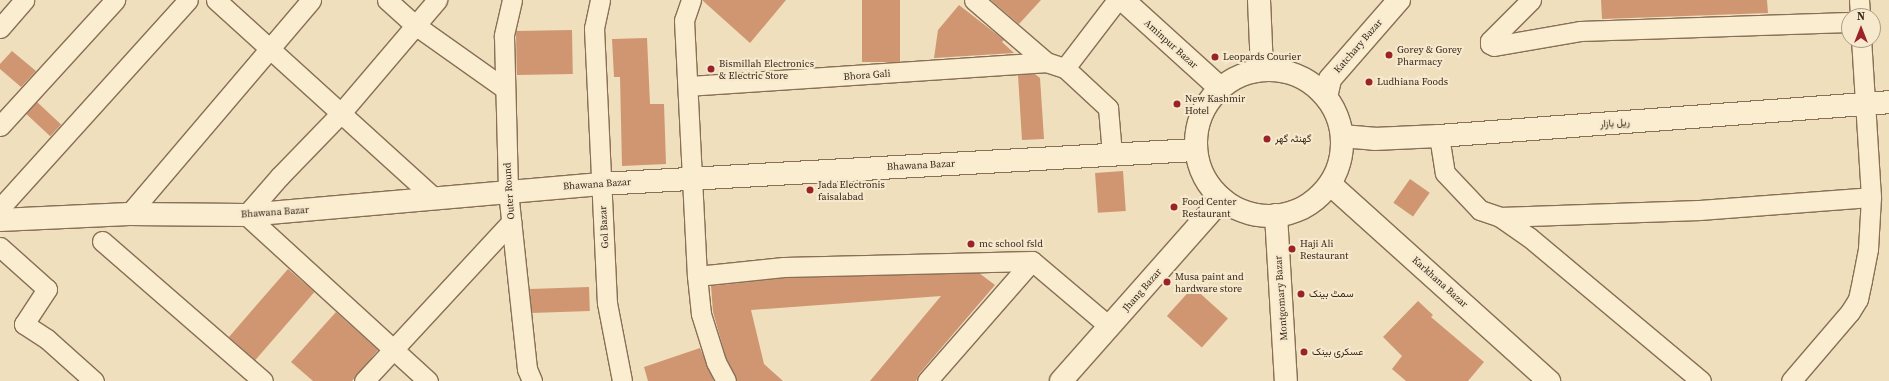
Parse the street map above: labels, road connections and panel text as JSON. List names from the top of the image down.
{
  "streets": {
    "street": [
      "Aminpur Bazar",
      "Katchary Bazar",
      "Bhora Gali",
      "ریل بازار",
      "Bhawana Bazar",
      "Outer Round",
      "Gol Bazar",
      "Karkhana Bazar",
      "Jhang Bazar",
      "Montgomary Bazar"
    ]
  },
  "crossings": [
    ["Bhawana Bazar", "Outer Round"],
    ["Bhawana Bazar", "Gol Bazar"]
  ],
  "places": [
    "Gorey & Gorey Pharmacy",
    "Leopards Courier",
    "Bismillah Electronics & Electric Store",
    "Ludhiana Foods",
    "New Kashmir Hotel",
    "گھنٹہ گھر",
    "Jada Electronis faisalabad",
    "Food Center Restaurant",
    "mc school fsld",
    "Haji Ali Restaurant",
    "Musa paint and hardware store",
    "سمٹ بینک",
    "عسکری بینک"
  ],
  "north": "top"
}
